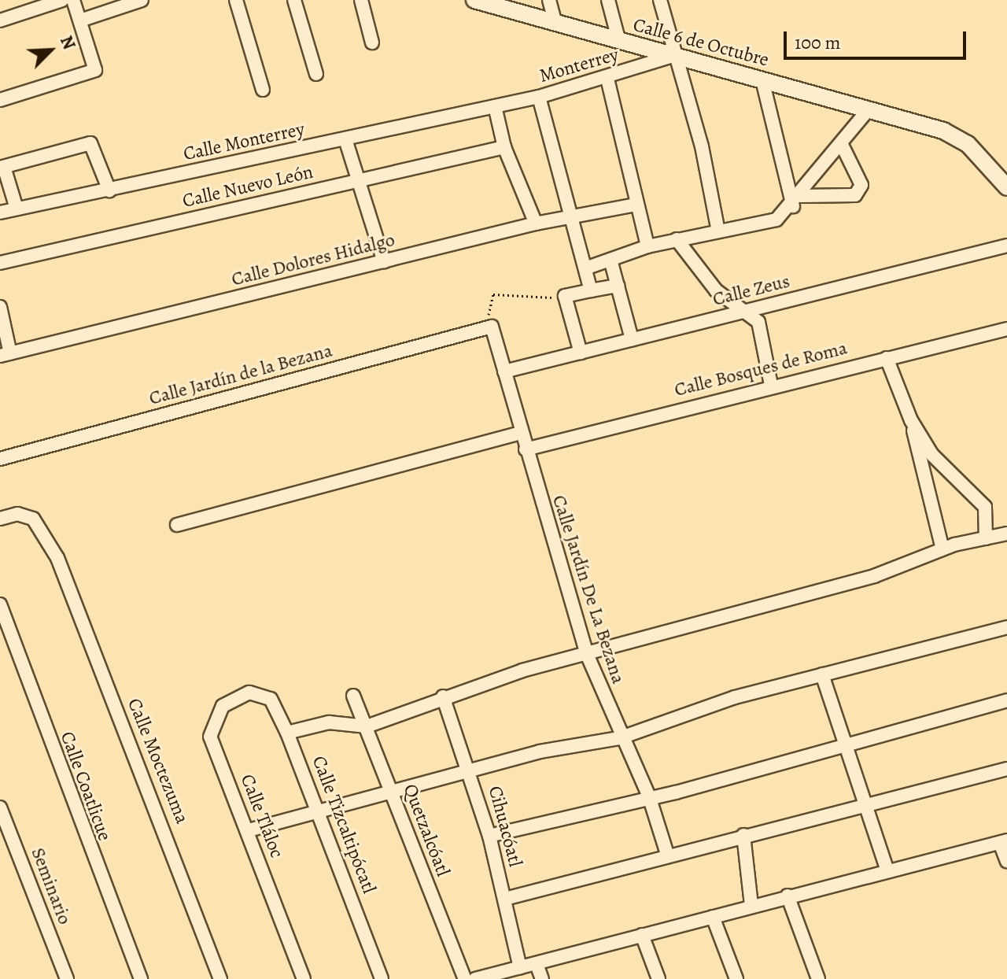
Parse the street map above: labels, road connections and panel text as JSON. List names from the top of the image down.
{
  "streets": {
    "street": [
      "Calle 6 de Octubre",
      "Monterrey",
      "Calle Monterrey",
      "Calle Nuevo León",
      "Calle Dolores Hidalgo",
      "Calle Zeus",
      "Calle Bosques de Roma",
      "Calle Jardín de la Bezana",
      "Calle Jardín De La Bezana",
      "Calle Moctezuma",
      "Calle Coatlicue",
      "Calle Tláloc",
      "Calle Tizcaltipócatl",
      "Cihuacóatl",
      "Quetzalcóatl",
      "Seminario"
    ]
  },
  "crossings": [
    ["Calle 6 de Octubre", "Monterrey"],
    ["Monterrey", "Calle Monterrey"],
    ["Calle Zeus", "Calle Jardín De La Bezana"],
    ["Calle Bosques de Roma", "Calle Jardín De La Bezana"],
    ["Calle Jardín de la Bezana", "Calle Jardín De La Bezana"],
    ["Calle Tláloc", "Calle Tizcaltipócatl"]
  ],
  "scale_bar": "100 m",
  "north": "top right"
}
